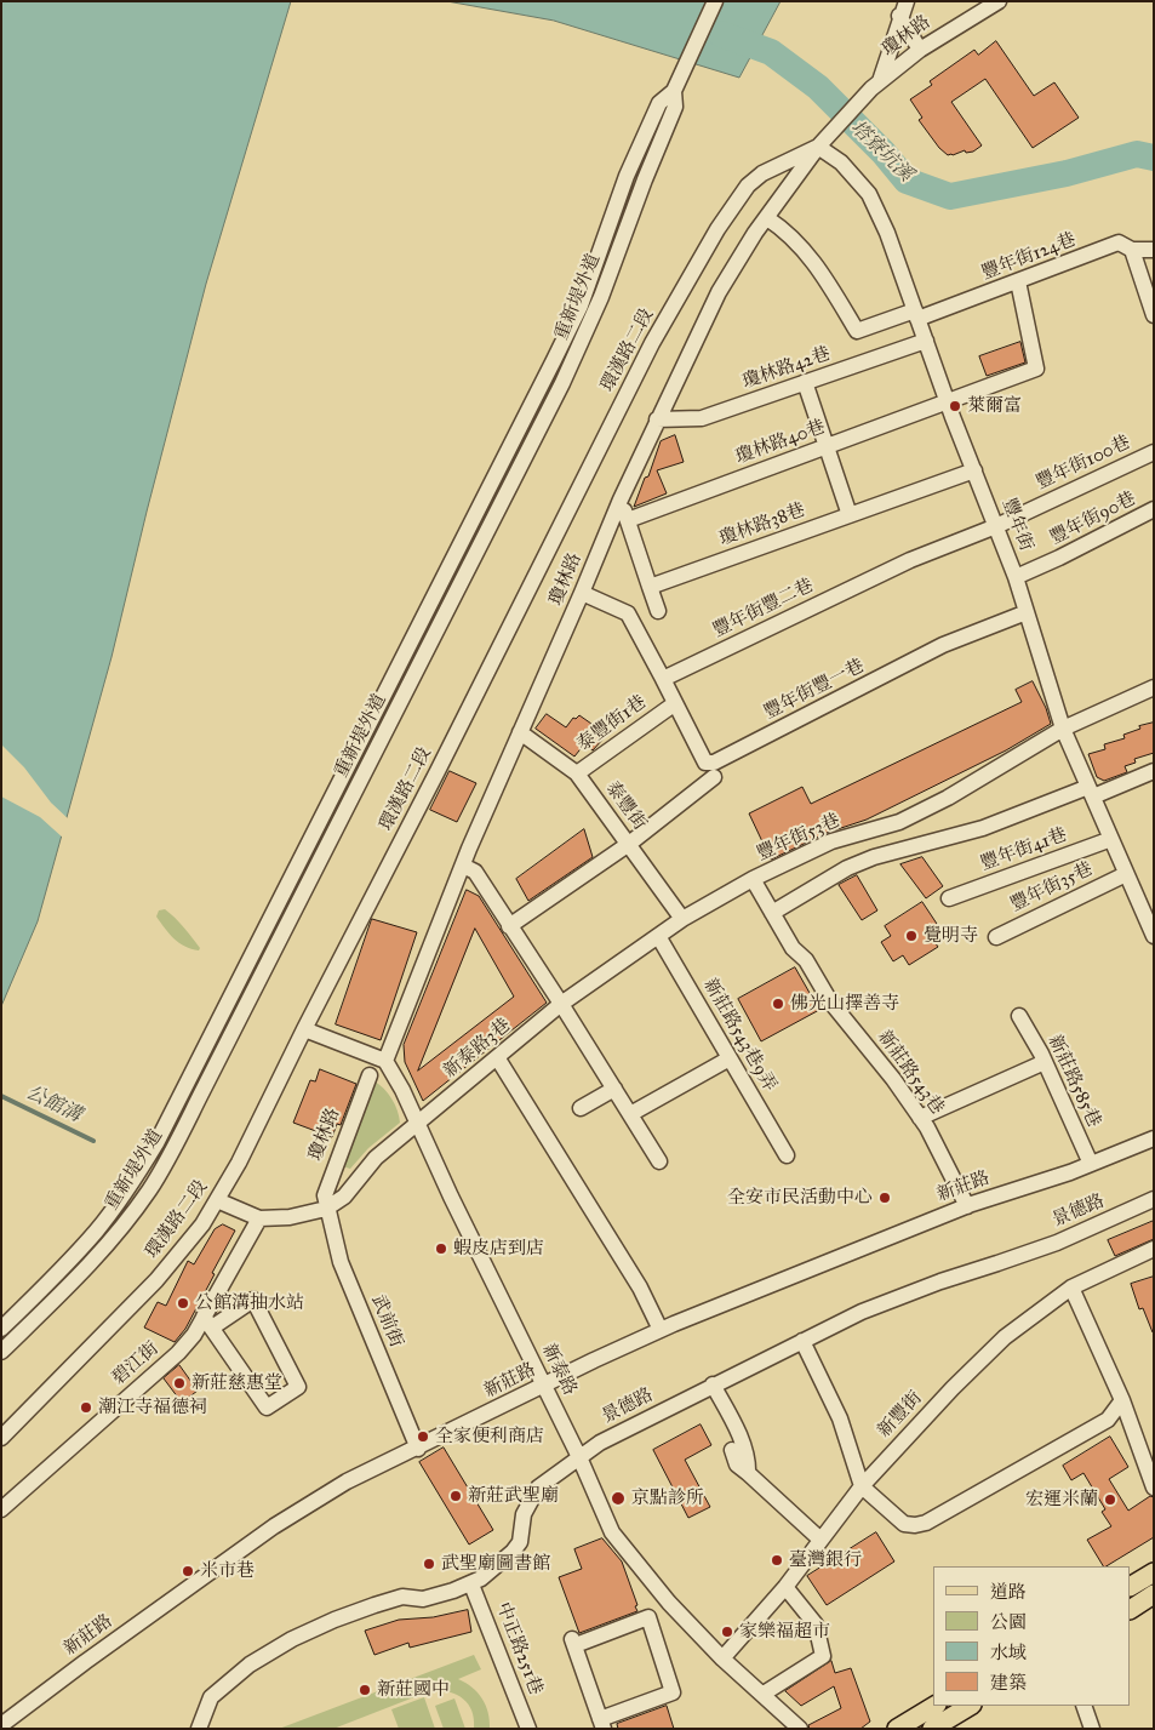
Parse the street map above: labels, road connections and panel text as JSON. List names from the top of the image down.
{
  "streets": {
    "street": [
      "瓊林路",
      "豐年街124巷",
      "重新堤外道",
      "環漢路二段",
      "瓊林路42巷",
      "瓊林路40巷",
      "豐年街100巷",
      "豐年街90巷",
      "瓊林路38巷",
      "豐年街",
      "豐年街豐二巷",
      "豐年街豐一巷",
      "泰豐街1巷",
      "泰豐街",
      "豐年街53巷",
      "豐年街41巷",
      "豐年街35巷",
      "新莊路543巷9弄",
      "新泰路3巷",
      "新莊路543巷",
      "新莊路585巷",
      "新莊路",
      "景德路",
      "武前街",
      "碧江街",
      "新泰路",
      "新豐街",
      "中正路251巷"
    ]
  },
  "crossings": [
    ["瓊林路", "豐年街124巷"],
    ["瓊林路", "環漢路二段"],
    ["瓊林路", "瓊林路42巷"],
    ["瓊林路", "豐年街"],
    ["瓊林路", "泰豐街"],
    ["瓊林路", "新泰路3巷"],
    ["瓊林路", "武前街"],
    ["瓊林路", "新泰路"],
    ["豐年街124巷", "瓊林路40巷"],
    ["豐年街124巷", "豐年街"],
    ["環漢路二段", "豐年街"],
    ["瓊林路42巷", "豐年街"],
    ["瓊林路40巷", "豐年街"],
    ["豐年街100巷", "豐年街"],
    ["豐年街100巷", "豐年街豐二巷"],
    ["豐年街90巷", "豐年街"],
    ["瓊林路38巷", "豐年街"],
    ["豐年街", "豐年街豐二巷"],
    ["豐年街", "豐年街豐一巷"],
    ["豐年街", "豐年街53巷"],
    ["豐年街", "豐年街41巷"],
    ["豐年街", "豐年街35巷"],
    ["豐年街豐二巷", "豐年街豐一巷"],
    ["泰豐街1巷", "泰豐街"],
    ["泰豐街", "豐年街53巷"],
    ["豐年街53巷", "新莊路543巷9弄"],
    ["豐年街53巷", "新泰路3巷"],
    ["豐年街53巷", "新莊路543巷"],
    ["新泰路3巷", "武前街"],
    ["新泰路3巷", "新泰路"],
    ["新莊路543巷", "新莊路"],
    ["新莊路585巷", "新莊路"],
    ["新莊路", "武前街"],
    ["新莊路", "新泰路"],
    ["景德路", "新泰路"],
    ["景德路", "中正路251巷"],
    ["新泰路", "新豐街"]
  ],
  "water": ["塔寮坑溪", "公館溝"],
  "places": [
    "萊爾富",
    "覺明寺",
    "佛光山擇善寺",
    "全安市民活動中心",
    "蝦皮店到店",
    "公館溝抽水站",
    "新莊慈惠堂",
    "潮江寺福德祠",
    "全家便利商店",
    "新莊武聖廟",
    "京點診所",
    "宏運米蘭",
    "臺灣銀行",
    "武聖廟圖書館",
    "米市巷",
    "家樂福超市",
    "新莊國中"
  ],
  "legend": [
    "道路",
    "公園",
    "水域",
    "建築"
  ]
}
